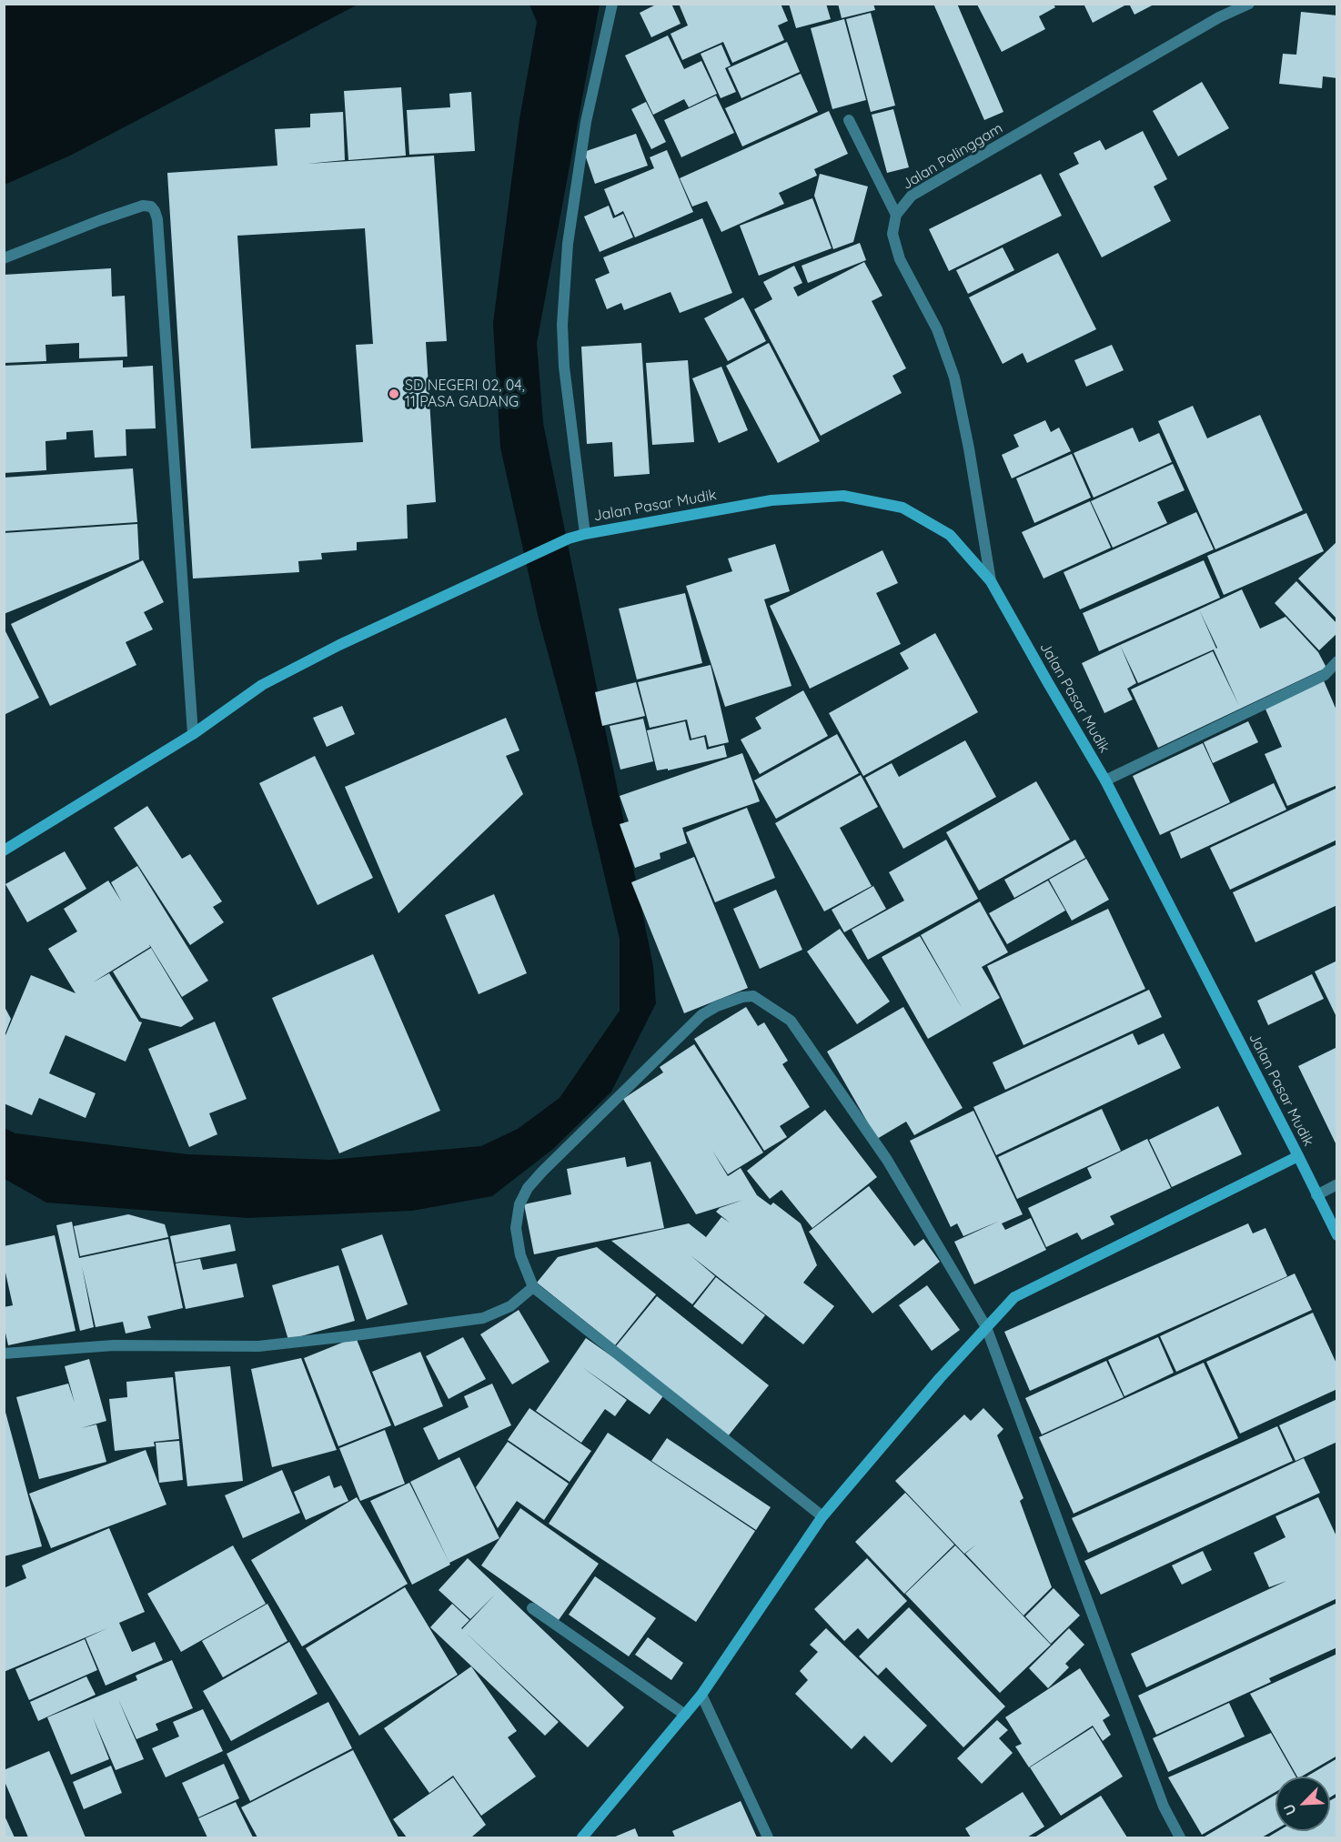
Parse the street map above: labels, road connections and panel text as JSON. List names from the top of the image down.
{
  "streets": {
    "main road": ["Jalan Pasar Mudik"],
    "street": ["Jalan Palinggam"]
  },
  "places": ["SD NEGERI 02, 04, 11 PASA GADANG"],
  "north": "bottom left"
}
